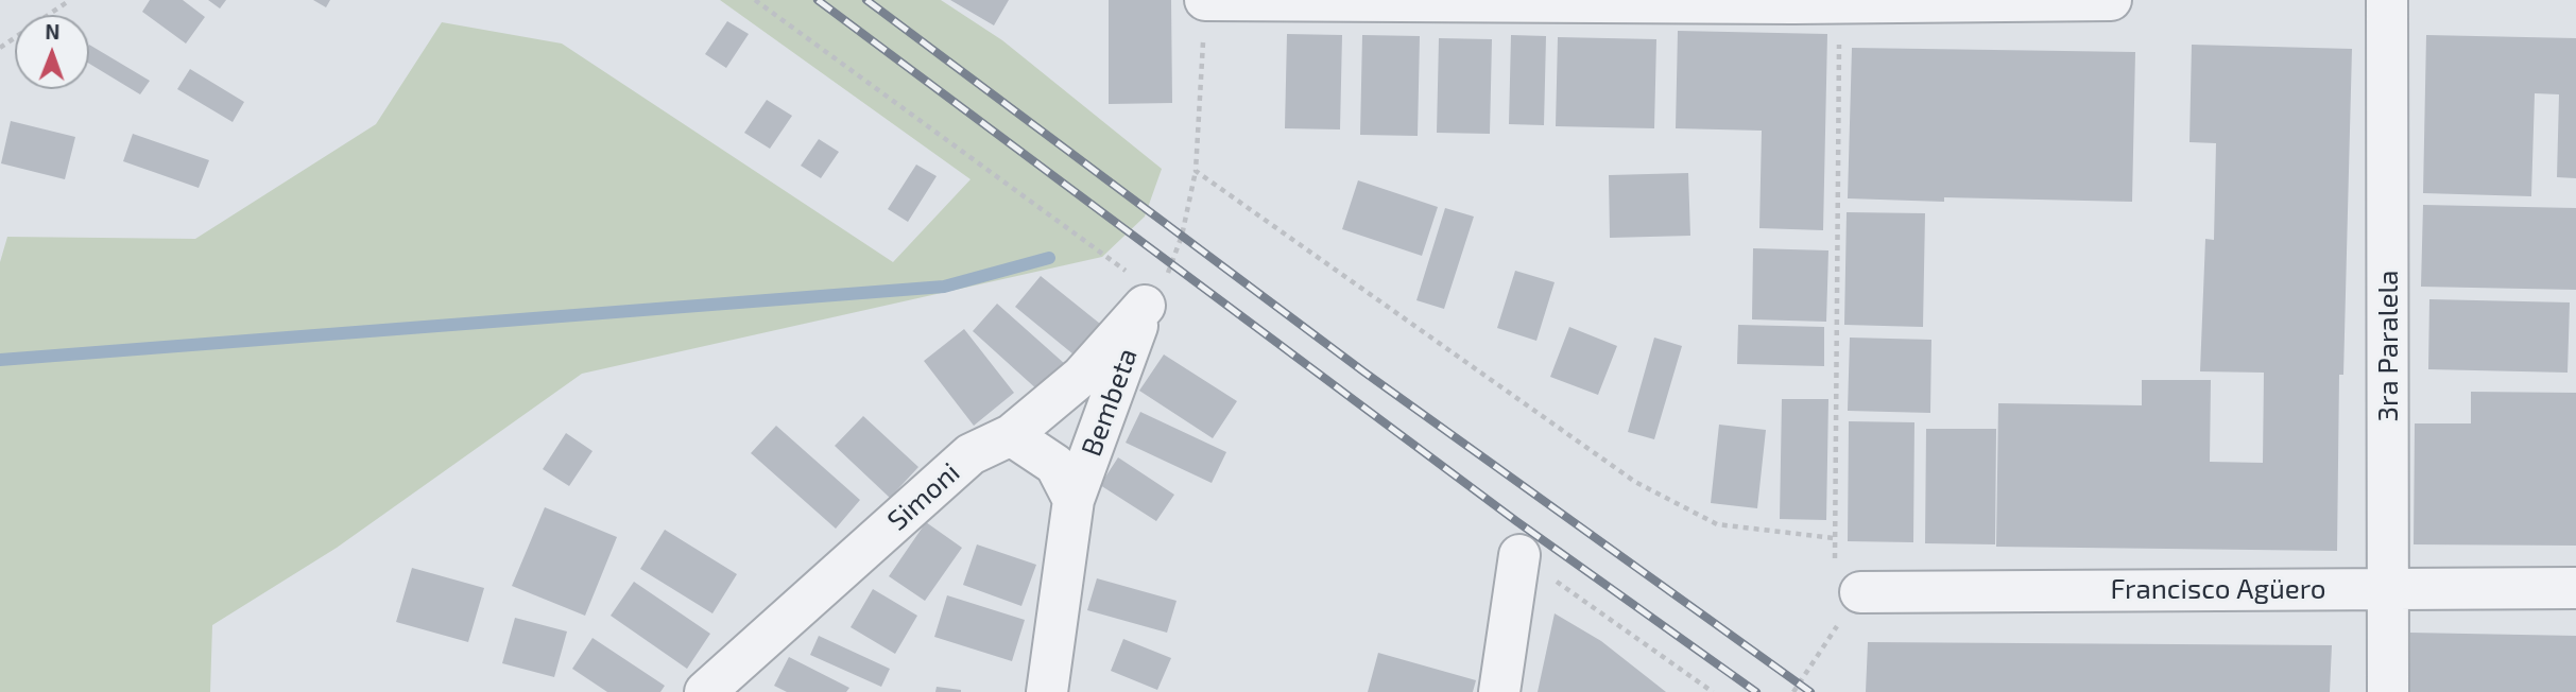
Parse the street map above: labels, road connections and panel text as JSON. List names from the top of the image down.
{
  "streets": {
    "street": [
      "3ra Paralela",
      "Bembeta",
      "Simoni",
      "Francisco Agüero"
    ]
  },
  "crossings": [
    ["3ra Paralela", "Francisco Agüero"],
    ["Bembeta", "Simoni"]
  ],
  "north": "top"
}
